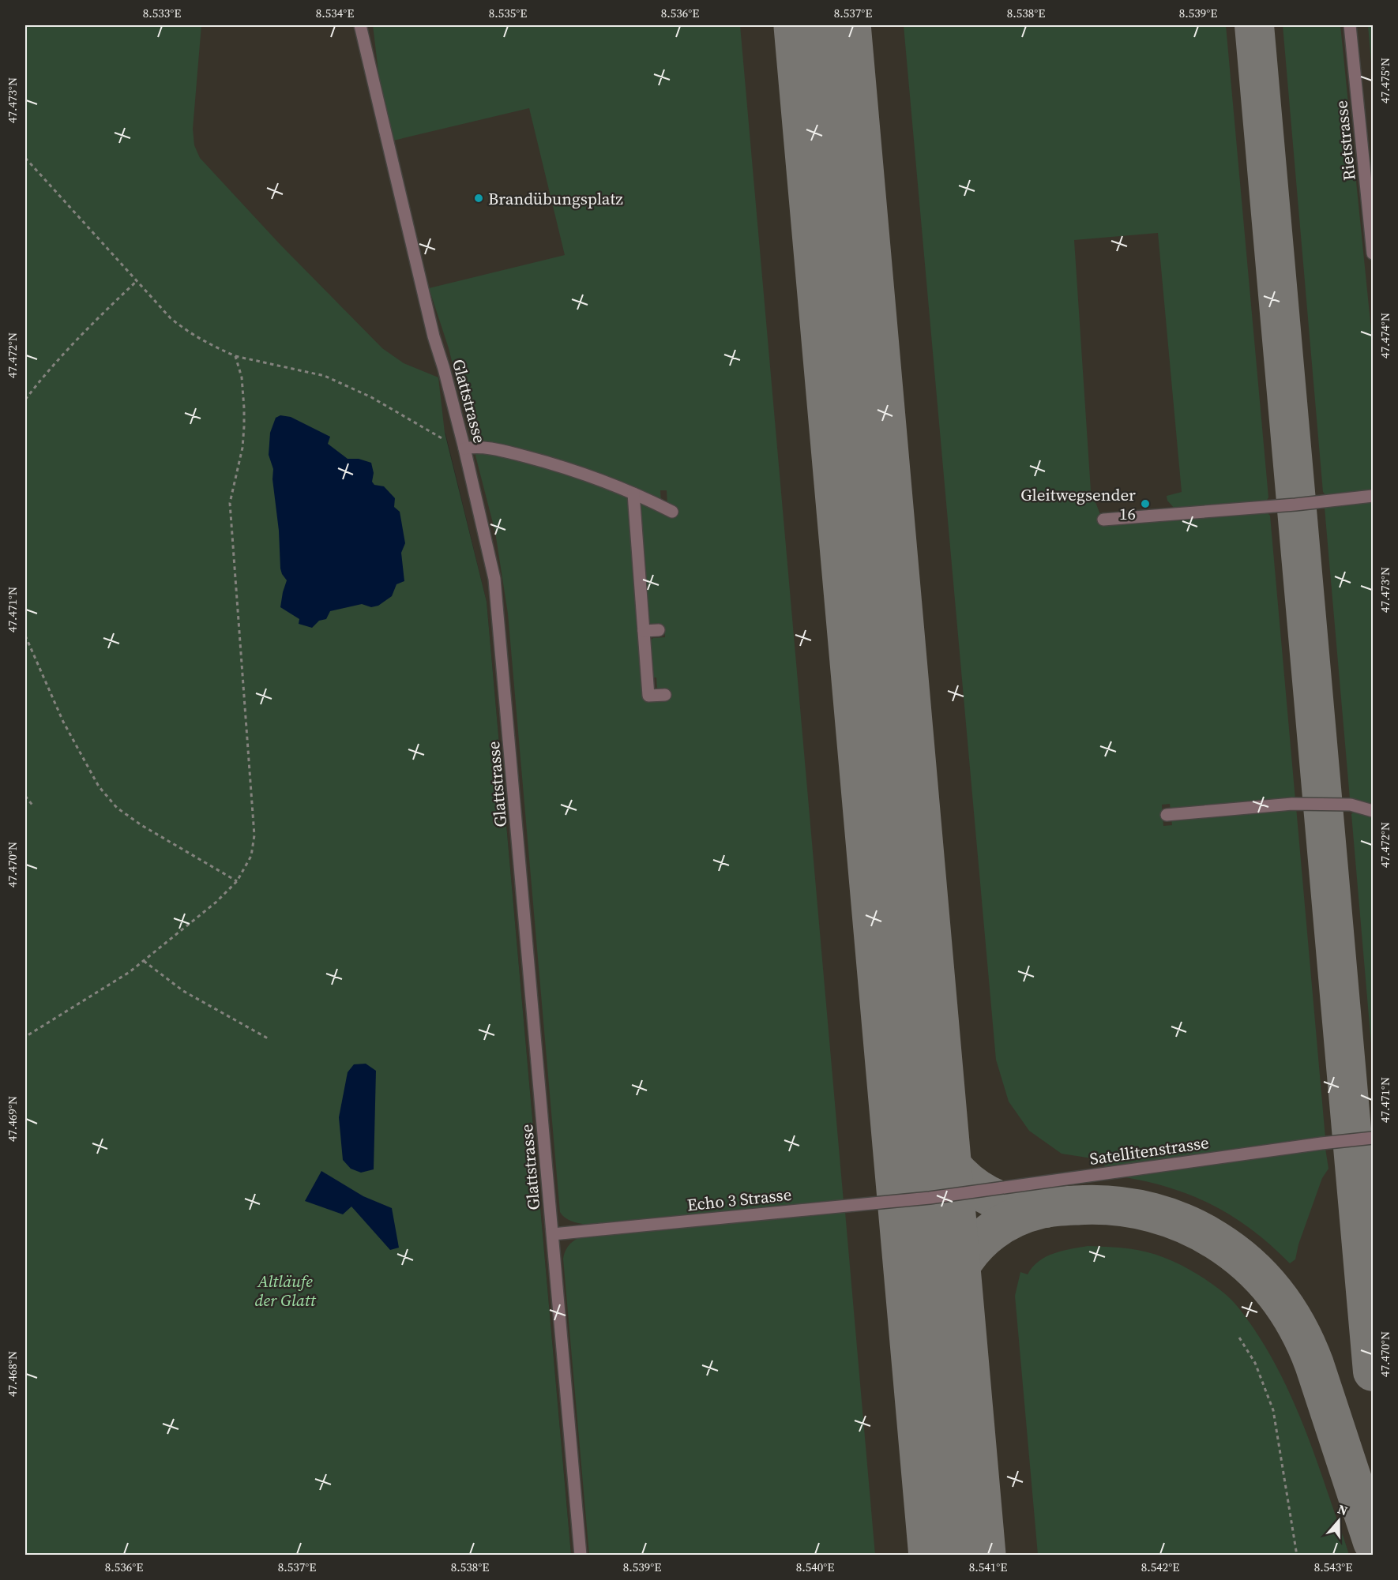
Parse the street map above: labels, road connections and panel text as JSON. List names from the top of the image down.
{
  "streets": {
    "lane": [
      "Rietstrasse",
      "Glattstrasse",
      "Satellitenstrasse",
      "Echo 3 Strasse"
    ]
  },
  "crossings": [
    ["Glattstrasse", "Echo 3 Strasse"],
    ["Satellitenstrasse", "Echo 3 Strasse"]
  ],
  "parks": ["Altläufe der Glatt"],
  "places": ["Brandübungsplatz", "Gleitwegsender 16"],
  "north": "top",
  "coordinates": [
    "8.533°E",
    "8.534°E",
    "8.535°E",
    "8.536°E",
    "8.537°E",
    "8.538°E",
    "8.539°E",
    "47.475°N",
    "47.473°N",
    "47.474°N",
    "47.472°N",
    "47.471°N",
    "47.470°N",
    "47.469°N",
    "47.468°N",
    "8.540°E",
    "8.541°E",
    "8.542°E",
    "8.543°E"
  ]
}
